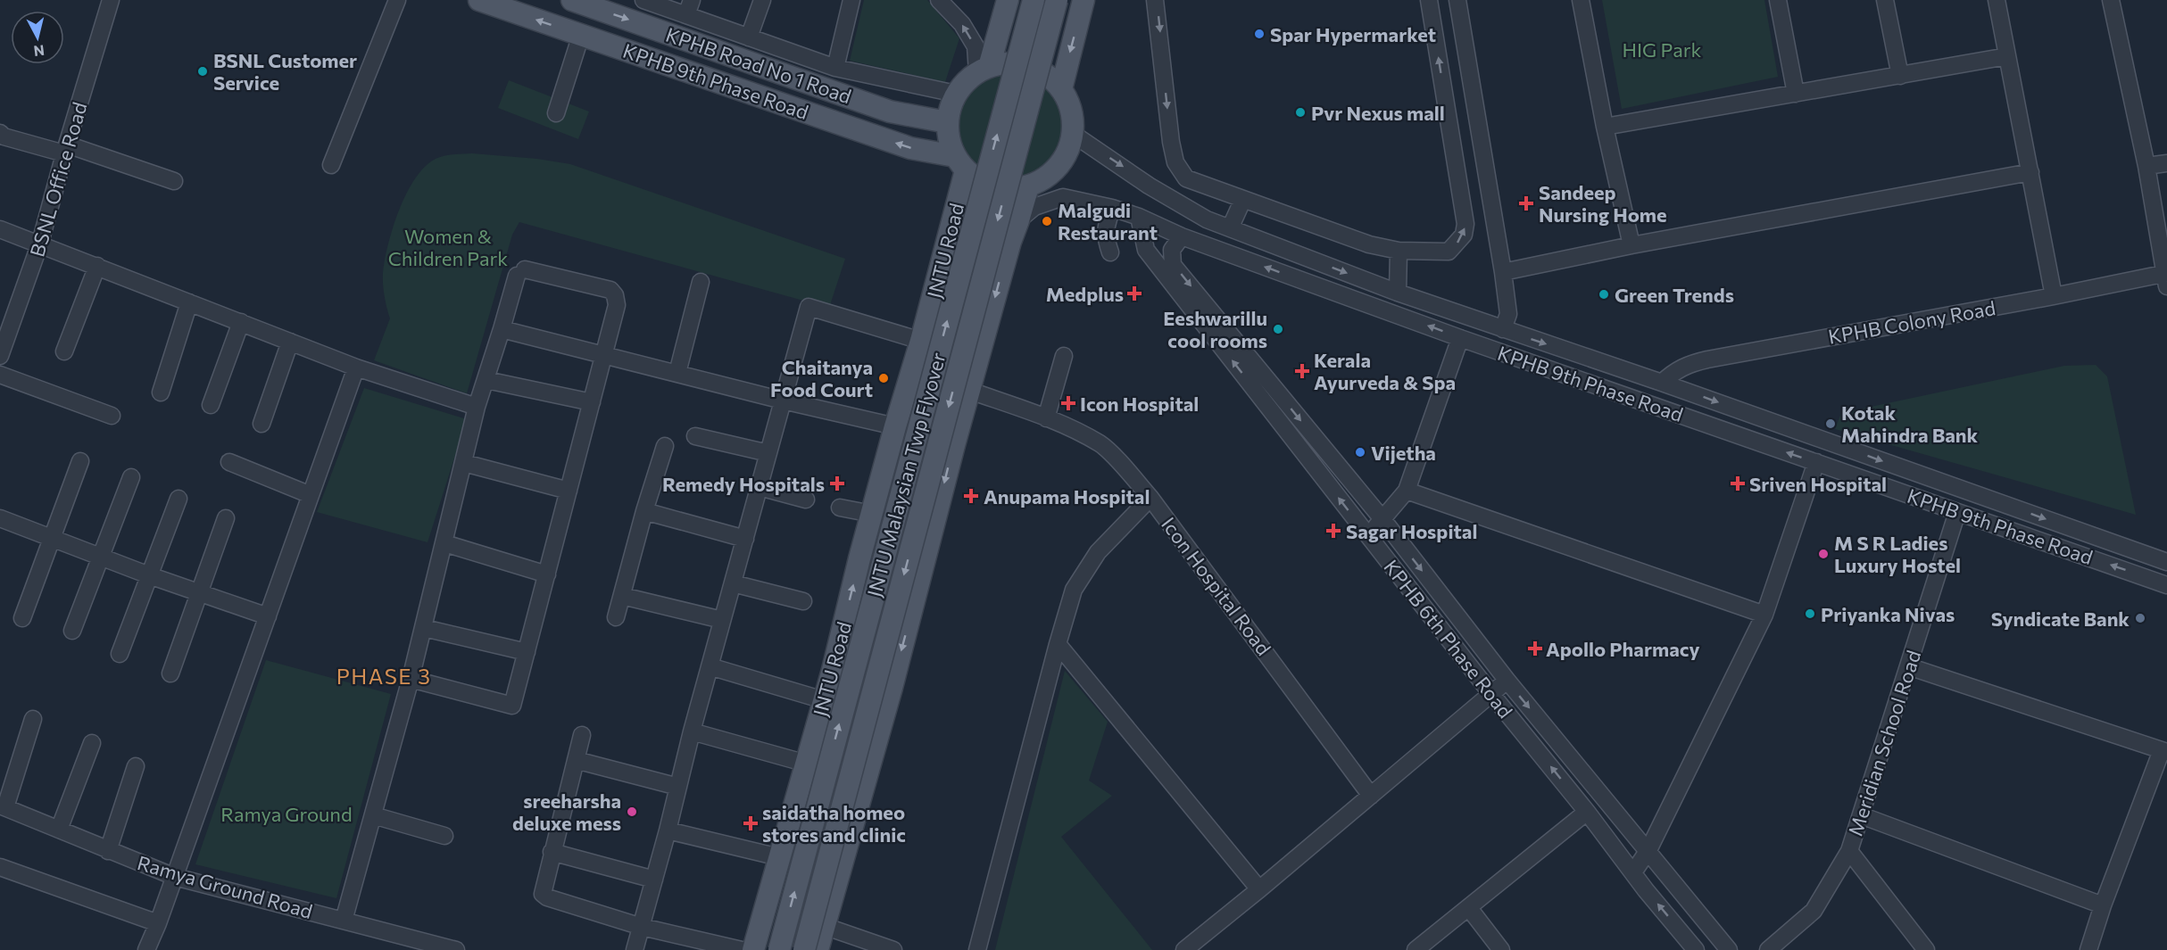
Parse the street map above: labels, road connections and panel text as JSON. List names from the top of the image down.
{
  "streets": {
    "main road": [
      "KPHB Road No 1 Road",
      "KPHB 9th Phase Road",
      "JNTU Road",
      "JNTU Malaysian Twp Flyover"
    ],
    "street": [
      "BSNL Office Road",
      "KPHB Colony Road",
      "Icon Hospital Road",
      "KPHB 6th Phase Road",
      "Meridian School Road",
      "Ramya Ground Road"
    ]
  },
  "crossings": [
    ["KPHB Road No 1 Road", "KPHB 9th Phase Road"],
    ["KPHB Road No 1 Road", "JNTU Road"],
    ["KPHB 9th Phase Road", "JNTU Road"],
    ["KPHB 9th Phase Road", "KPHB Colony Road"],
    ["KPHB 9th Phase Road", "KPHB 6th Phase Road"],
    ["KPHB 9th Phase Road", "Meridian School Road"]
  ],
  "one_way": ["KPHB Road No 1 Road"],
  "districts": ["PHASE 3"],
  "parks": ["HIG Park", "Women & Children Park", "Ramya Ground"],
  "places": {
    "other": [
      "Spar Hypermarket",
      "BSNL Customer Service",
      "Pvr Nexus mall",
      "Malgudi Restaurant",
      "Green Trends",
      "Eeshwarillu cool rooms",
      "Chaitanya Food Court",
      "Kotak Mahindra Bank",
      "Vijetha",
      "M S R Ladies Luxury Hostel",
      "Priyanka Nivas",
      "Syndicate Bank",
      "sreeharsha deluxe mess"
    ],
    "health": [
      "Sandeep Nursing Home",
      "Medplus",
      "Kerala Ayurveda & Spa",
      "Icon Hospital",
      "Remedy Hospitals",
      "Sriven Hospital",
      "Anupama Hospital",
      "Sagar Hospital",
      "Apollo Pharmacy",
      "saidatha homeo stores and clinic"
    ]
  },
  "north": "bottom"
}
